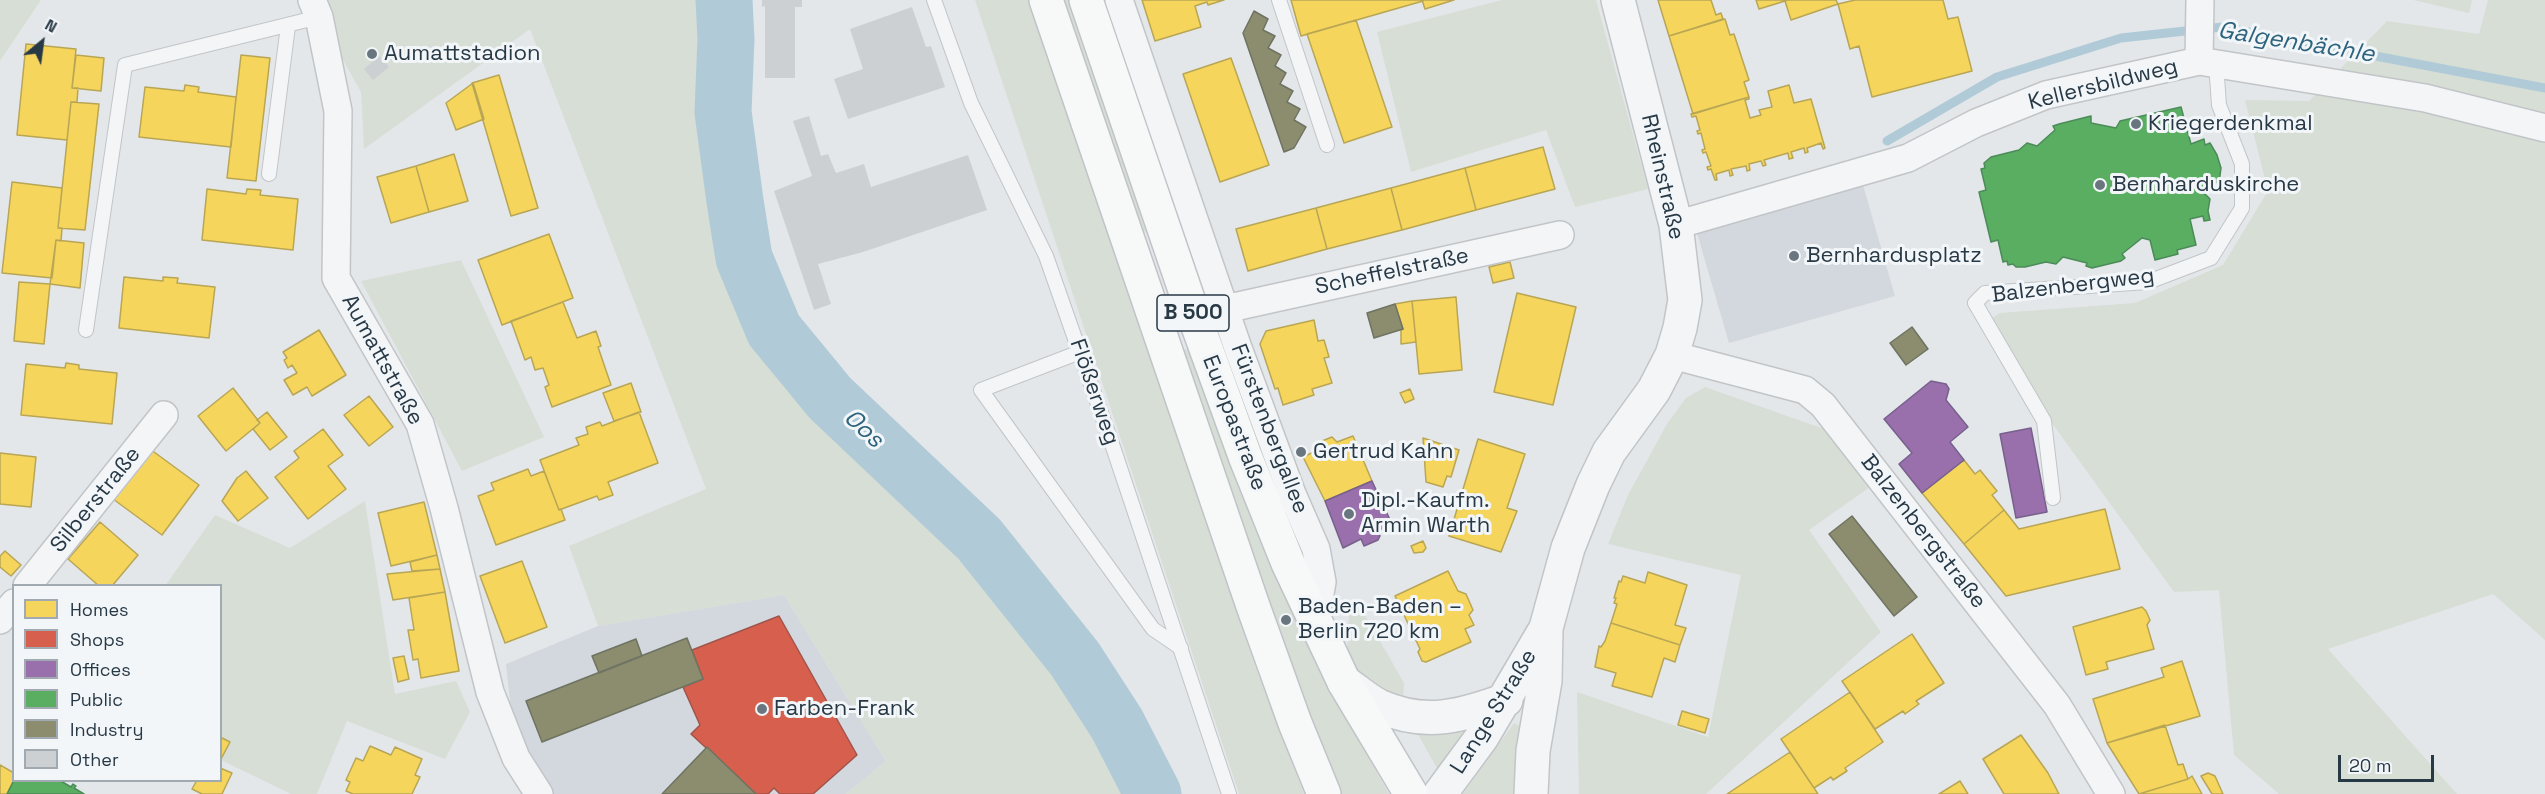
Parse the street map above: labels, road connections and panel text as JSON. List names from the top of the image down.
{
  "streets": {
    "main road": ["B 500", "Europastraße"],
    "street": [
      "Kellersbildweg",
      "Rheinstraße",
      "Scheffelstraße",
      "Aumattstraße",
      "Fürstenbergallee",
      "Silberstraße",
      "Balzenbergstraße",
      "Lange Straße"
    ],
    "lane": ["Balzenbergweg", "Flößerweg"]
  },
  "crossings": [
    ["Kellersbildweg", "Rheinstraße"],
    ["Kellersbildweg", "Balzenbergweg"],
    ["Rheinstraße", "Balzenbergstraße"],
    ["Rheinstraße", "Lange Straße"],
    ["Scheffelstraße", "Fürstenbergallee"],
    ["Europastraße", "Fürstenbergallee"],
    ["Balzenbergstraße", "Lange Straße"]
  ],
  "water": ["Galgenbächle", "Oos"],
  "places": [
    "Aumattstadion",
    "Kriegerdenkmal",
    "Bernharduskirche",
    "Bernhardusplatz",
    "Gertrud Kahn",
    "Dipl.-Kaufm. Armin Warth",
    "Baden-Baden – Berlin 720 km",
    "Farben-Frank"
  ],
  "legend": [
    "Homes",
    "Shops",
    "Offices",
    "Public",
    "Industry",
    "Other"
  ],
  "scale_bar": "20 m",
  "north": "top right"
}
